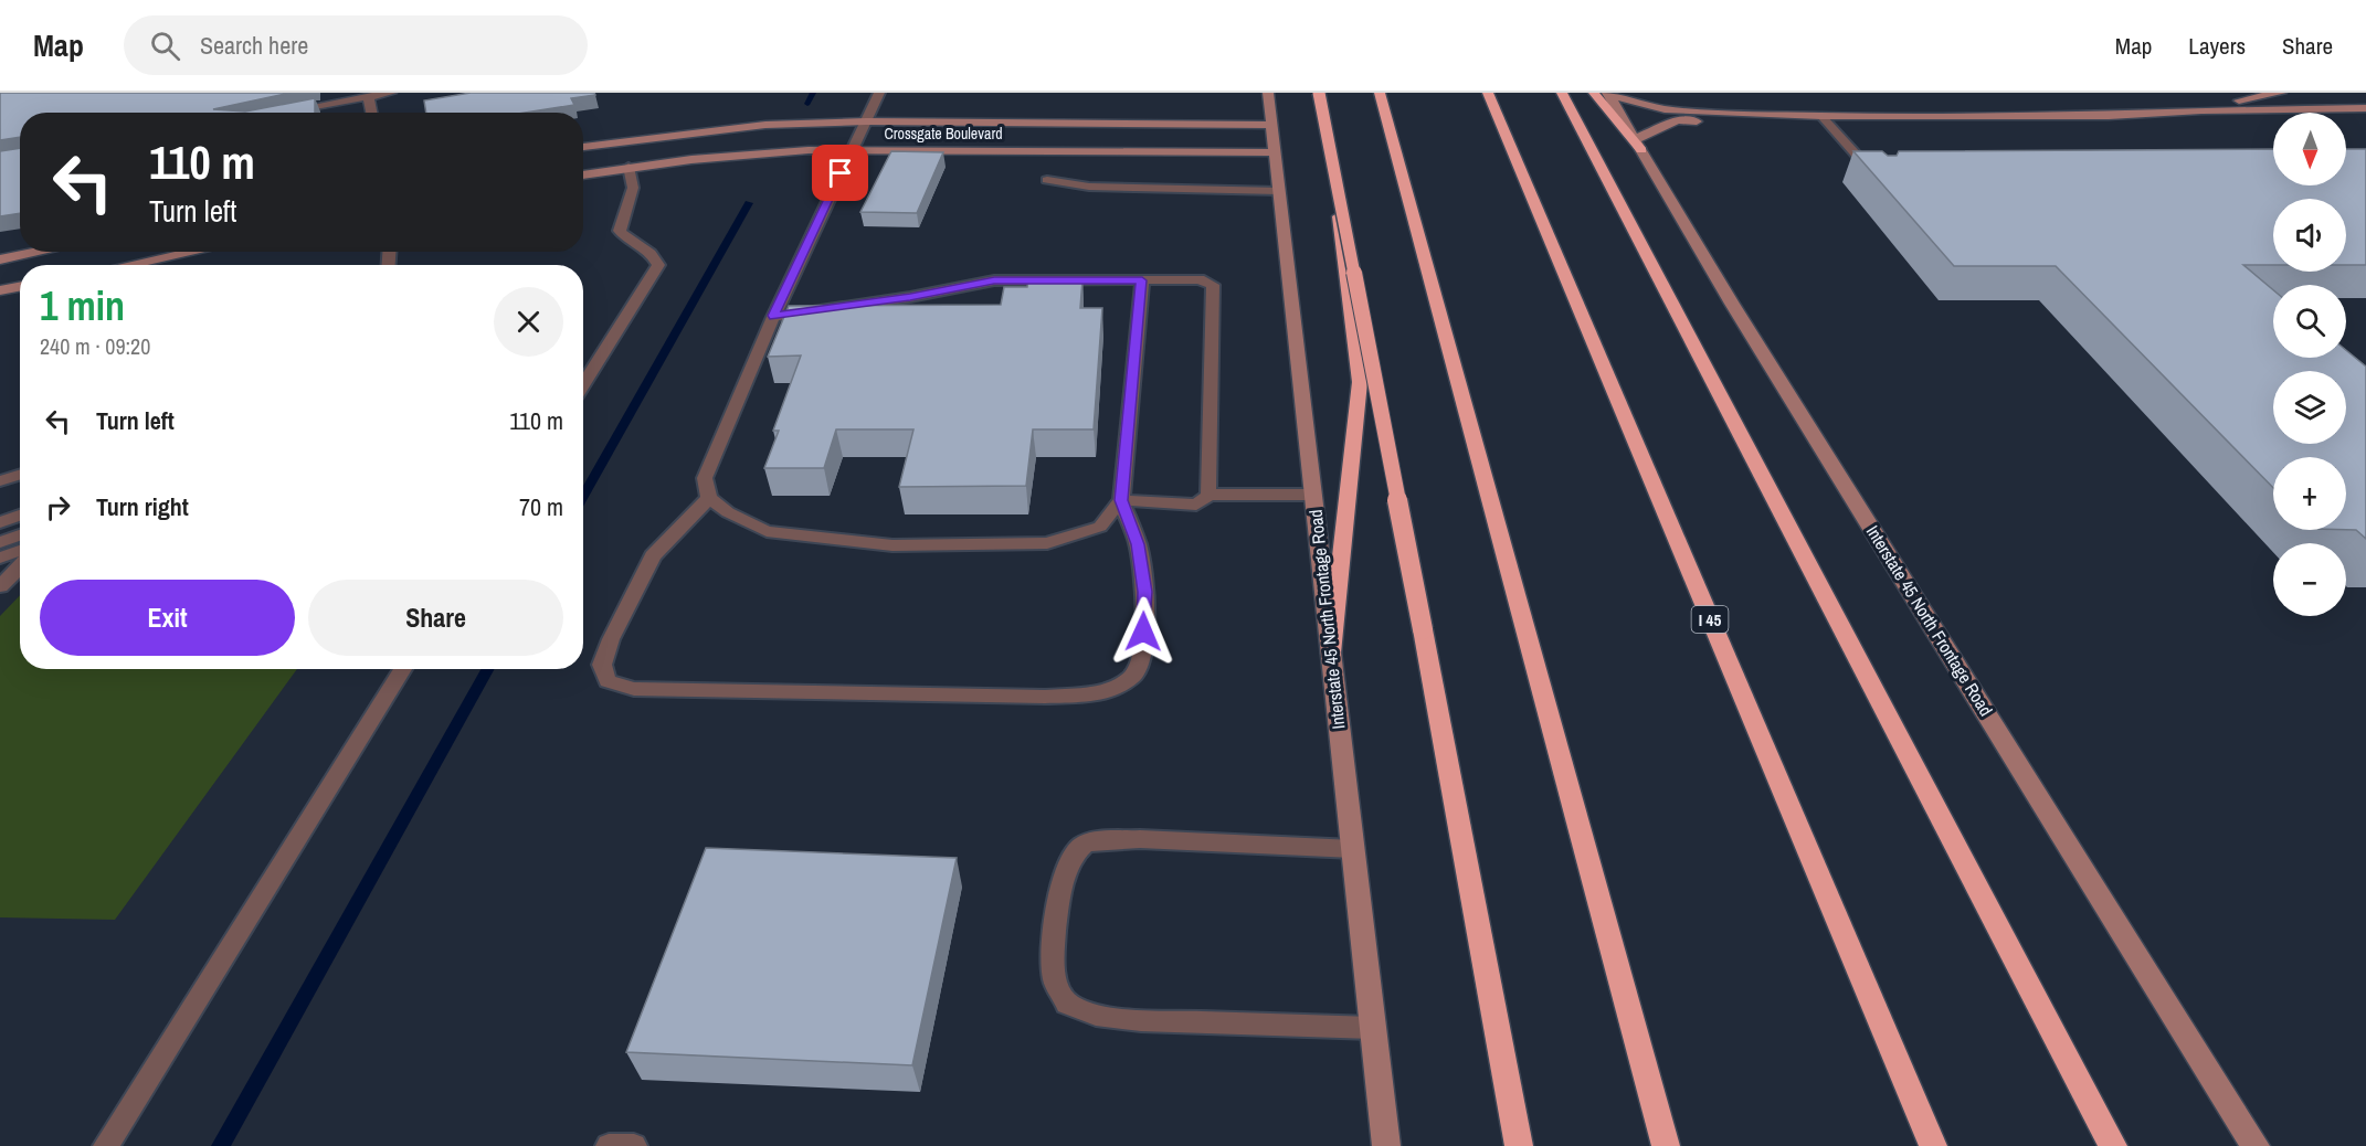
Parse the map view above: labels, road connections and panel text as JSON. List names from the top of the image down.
{
  "streets": {
    "highway": ["I 45"],
    "street": ["Crossgate Boulevard", "Interstate 45 North Frontage Road"]
  },
  "crossings": [
    ["Crossgate Boulevard", "Interstate 45 North Frontage Road"]
  ],
  "north": "bottom",
  "page": {
    "header": "Map",
    "search": "Search here",
    "nav": ["Map", "Layers", "Share"],
    "map_buttons": ["+", "−"],
    "turn": ["110 m", "Turn left"],
    "heading": ["1 min", "240 m · 09:20"],
    "list": [
      {
        "name": "Turn left",
        "value": "110 m"
      },
      {
        "name": "Turn right",
        "value": "70 m"
      }
    ],
    "buttons": ["Exit", "Share"]
  }
}
